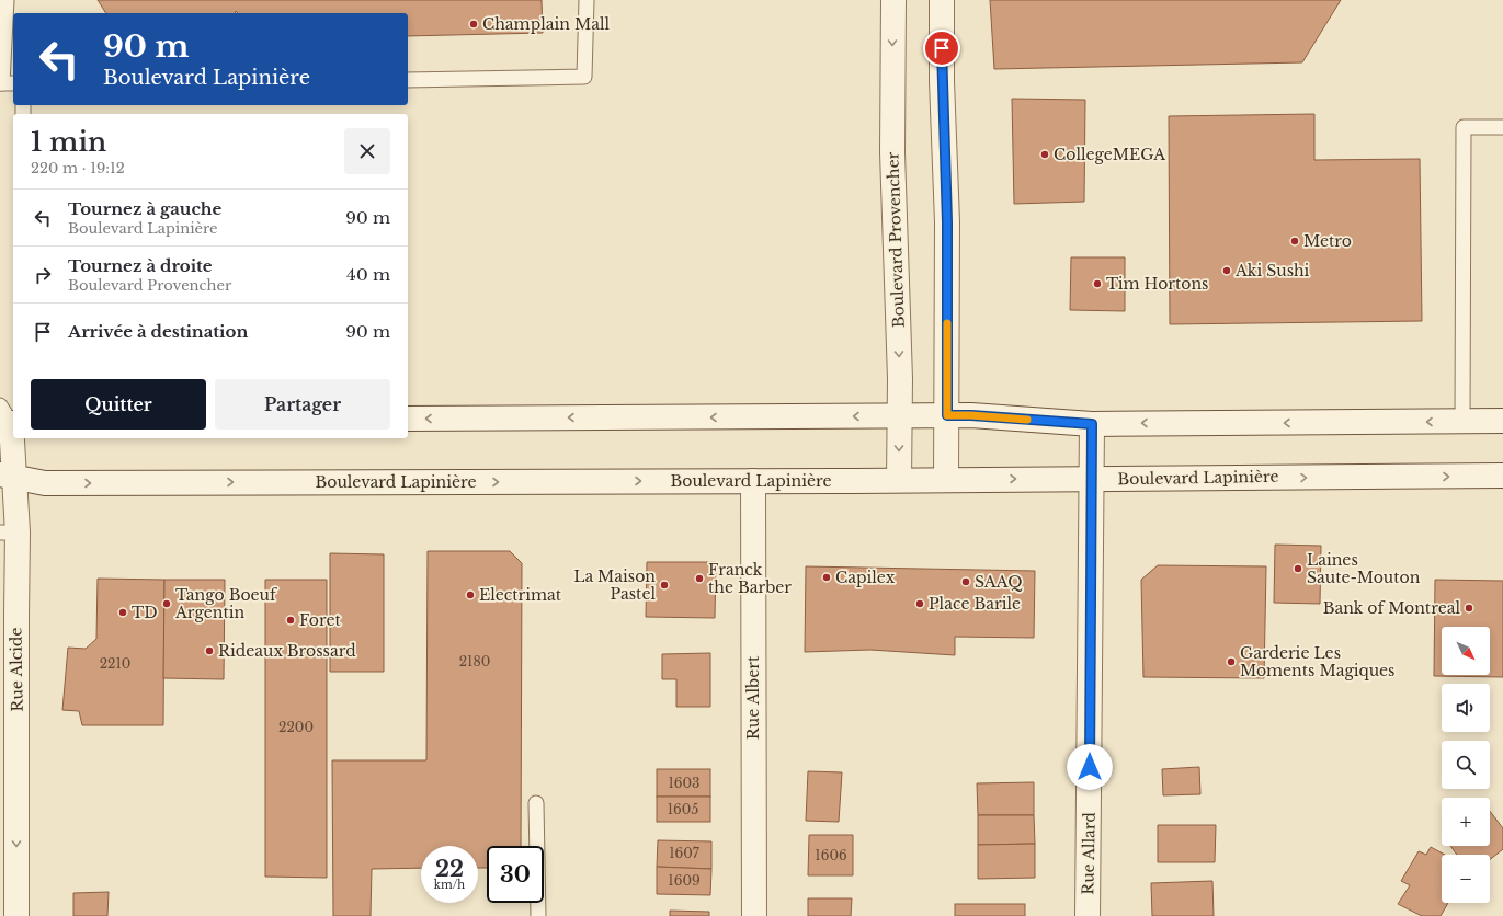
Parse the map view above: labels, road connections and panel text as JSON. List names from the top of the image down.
{
  "streets": {
    "main road": [
      "Boulevard Provencher",
      "Boulevard Lapinière",
      "Rue Alcide",
      "Rue Albert",
      "Rue Allard"
    ]
  },
  "crossings": [
    ["Boulevard Provencher", "Boulevard Lapinière"],
    ["Boulevard Lapinière", "Rue Alcide"],
    ["Boulevard Lapinière", "Rue Albert"],
    ["Boulevard Lapinière", "Rue Allard"]
  ],
  "places": [
    "Champlain Mall",
    "CollegeMEGA",
    "Metro",
    "Aki Sushi",
    "Tim Hortons",
    "Laines Saute-Mouton",
    "Capilex",
    "Franck the Barber",
    "SAAQ",
    "La Maison Pastel",
    "Electrimat",
    "Tango Boeuf Argentin",
    "Place Barile",
    "Bank of Montreal",
    "TD",
    "Foret",
    "Rideaux Brossard",
    "Garderie Les Moments Magiques"
  ],
  "house_numbers": [
    "2180",
    "2210",
    "2200",
    "1603",
    "1605",
    "1607",
    "1606",
    "1609"
  ],
  "north": "bottom right",
  "page": {
    "turn": ["90 m", "Boulevard Lapinière"],
    "heading": ["1 min", "220 m · 19:12"],
    "list": [
      {
        "name": "Tournez à gauche",
        "note": "Boulevard Lapinière",
        "value": "90 m"
      },
      {
        "name": "Tournez à droite",
        "note": "Boulevard Provencher",
        "value": "40 m"
      },
      {
        "name": "Arrivée à destination",
        "value": "90 m"
      }
    ],
    "buttons": ["Quitter", "Partager"],
    "map_buttons": ["+", "−"],
    "speed": "22 km/h",
    "limit": "30"
  }
}
